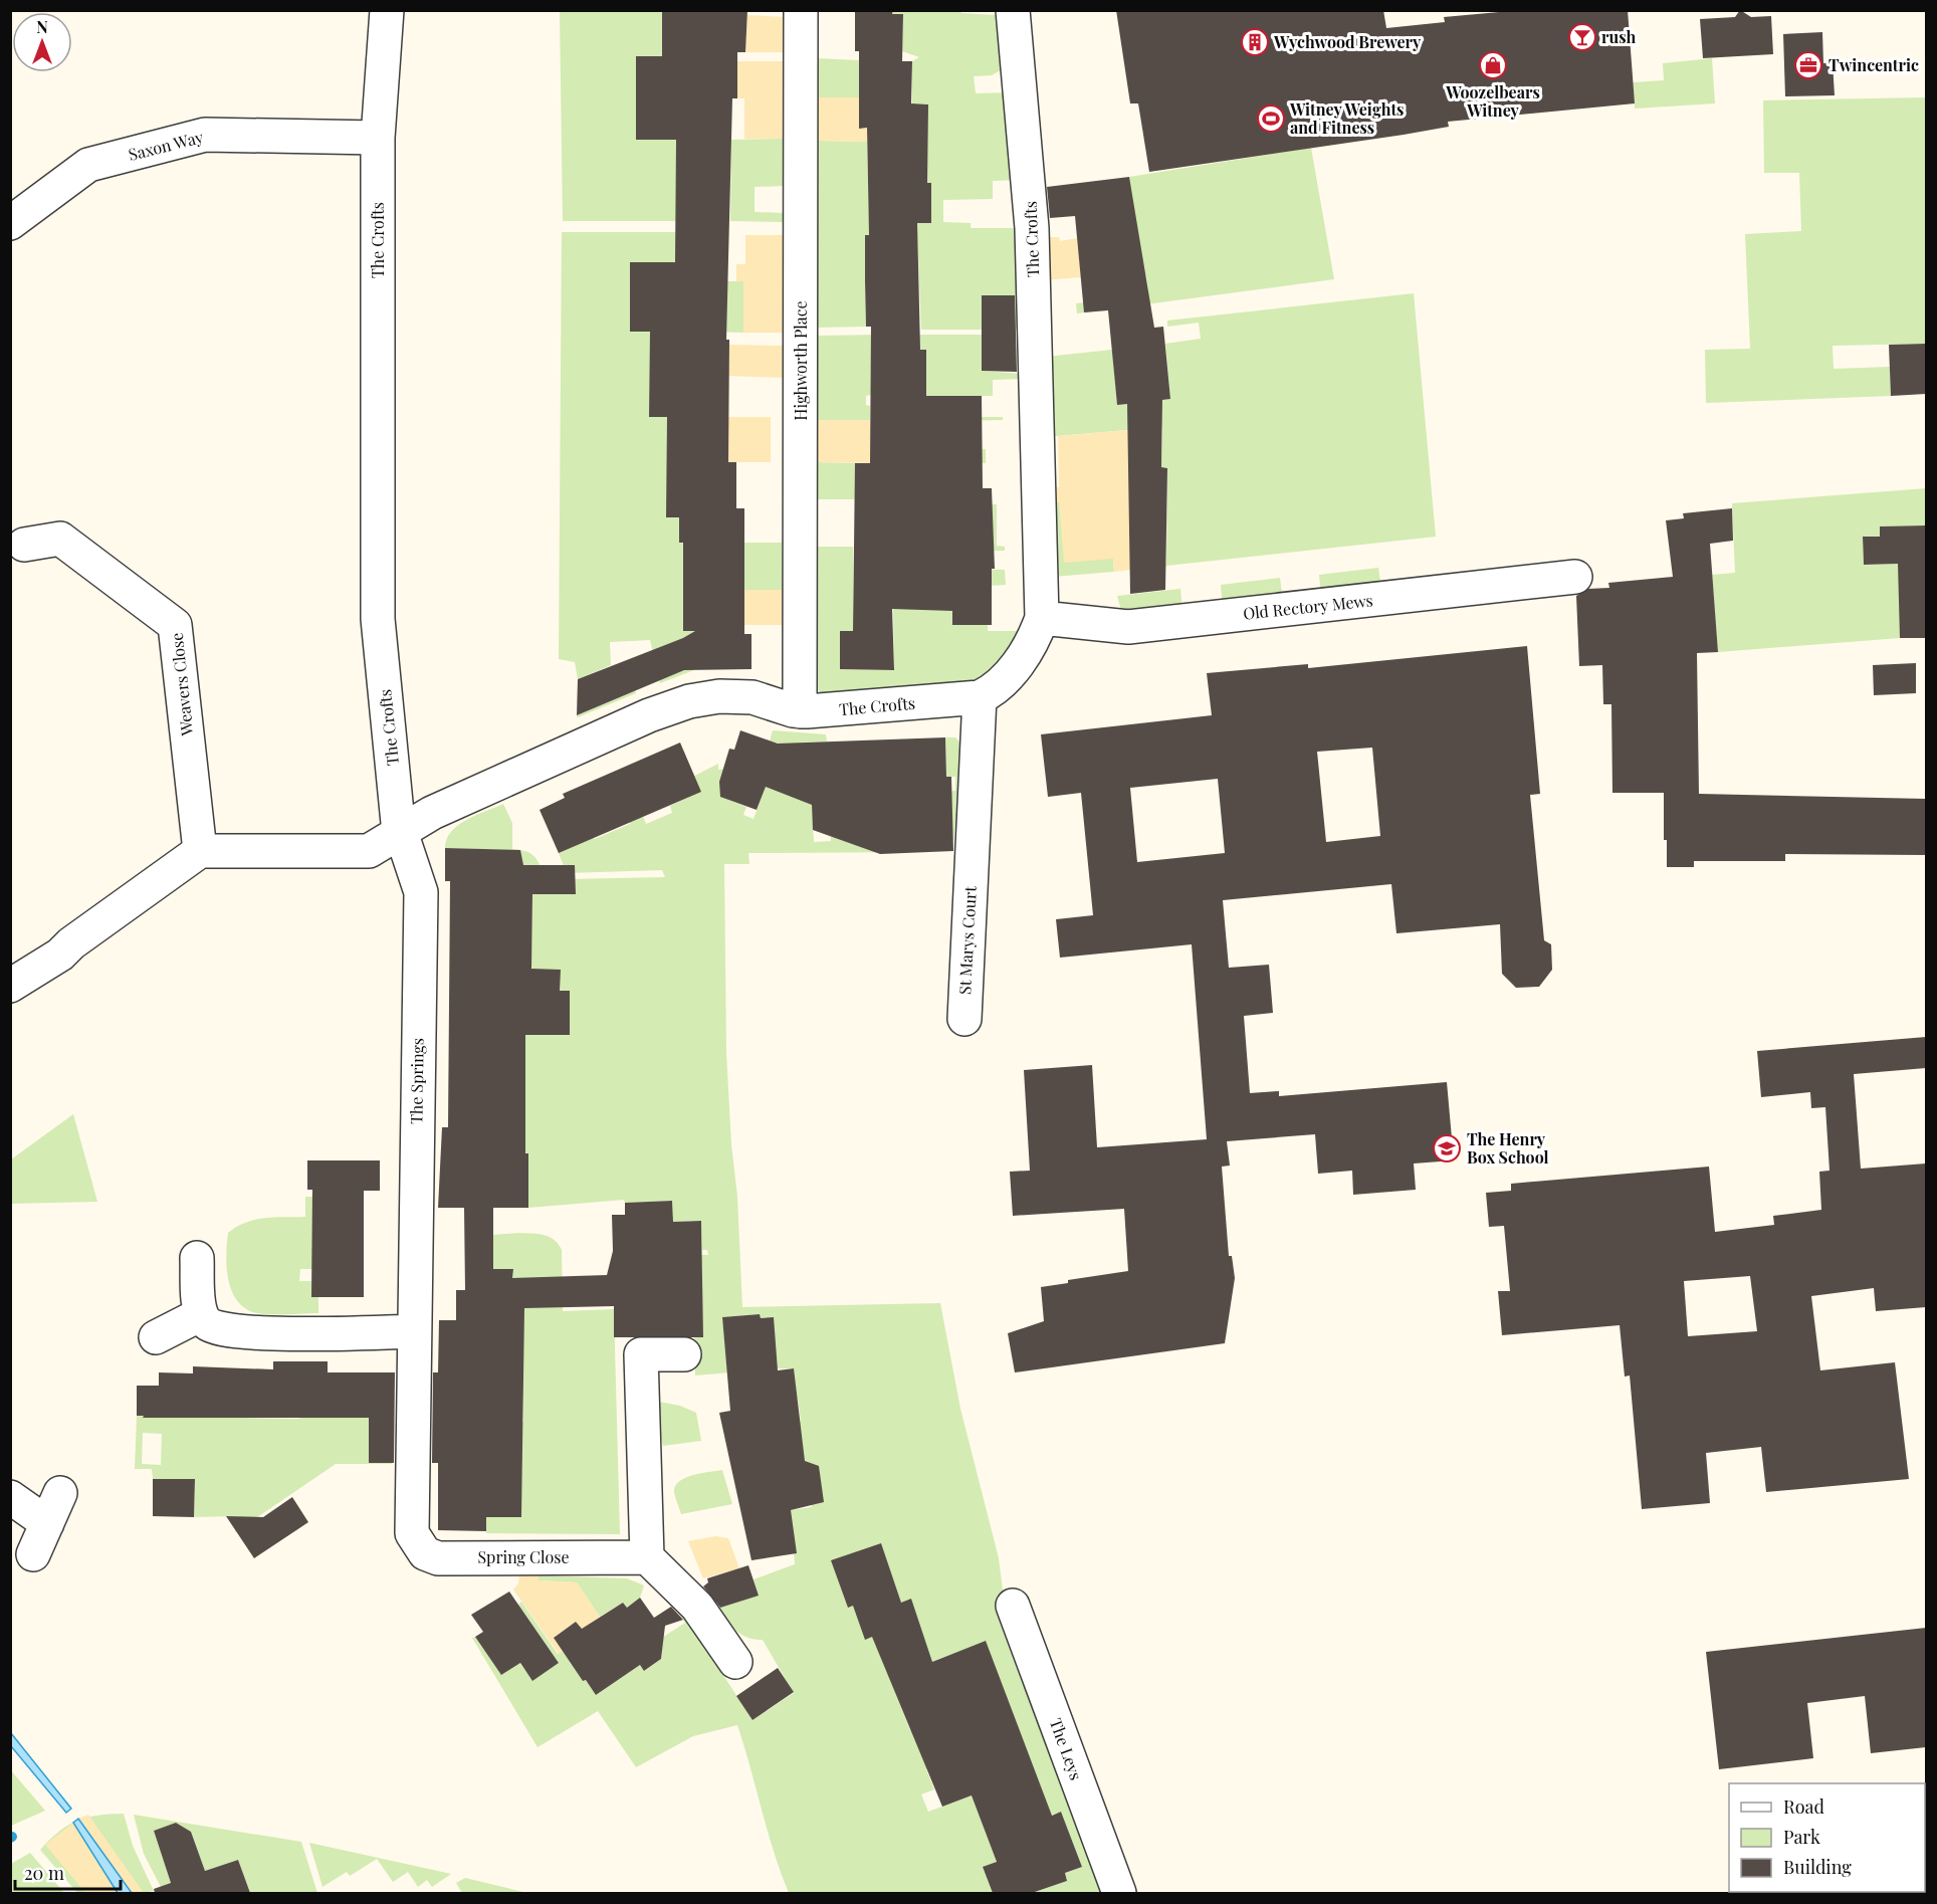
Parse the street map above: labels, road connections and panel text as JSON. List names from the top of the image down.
{
  "streets": {
    "street": [
      "Saxon Way",
      "The Crofts",
      "Highworth Place",
      "Old Rectory Mews",
      "Weavers Close",
      "St Marys Court",
      "The Springs",
      "Spring Close",
      "The Leys"
    ]
  },
  "crossings": [
    ["Saxon Way", "The Crofts"],
    ["The Crofts", "Highworth Place"],
    ["The Crofts", "Old Rectory Mews"],
    ["The Crofts", "St Marys Court"],
    ["The Crofts", "The Springs"],
    ["The Springs", "Spring Close"]
  ],
  "places": {
    "bar": ["rush"],
    "building": ["Wychwood Brewery"],
    "shop": ["Woozelbears Witney"],
    "office": ["Twincentric"],
    "sports": ["Witney Weights and Fitness"],
    "school or university": ["The Henry Box School"]
  },
  "legend": ["Road", "Park", "Building"],
  "scale_bar": "20 m",
  "north": "top"
}
